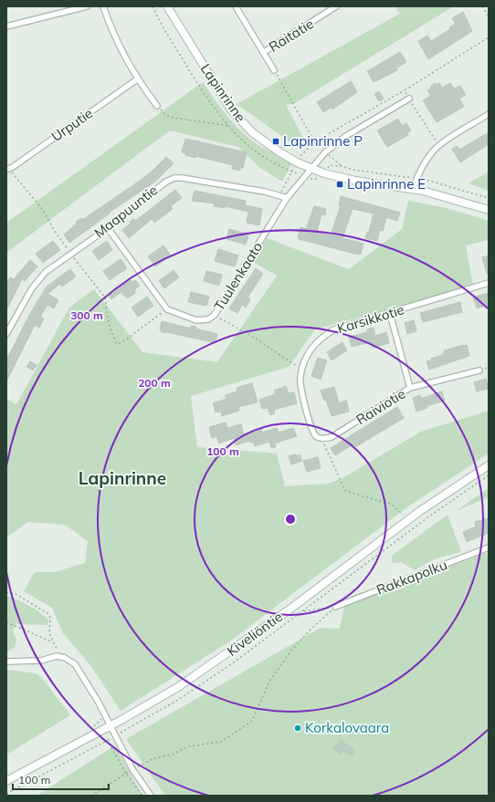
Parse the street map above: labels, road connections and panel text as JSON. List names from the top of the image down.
{
  "streets": {
    "street": [
      "Raitatie",
      "Lapinrinne",
      "Urputie",
      "Maapuuntie",
      "Tuulenkaato",
      "Karsikkotie",
      "Raiviotie",
      "Rakkapolku",
      "Kiveliöntie"
    ]
  },
  "crossings": [
    ["Lapinrinne", "Tuulenkaato"],
    ["Maapuuntie", "Tuulenkaato"],
    ["Karsikkotie", "Raiviotie"]
  ],
  "districts": ["Lapinrinne"],
  "places": {
    "transit": ["Lapinrinne P", "Lapinrinne E"],
    "other": ["Korkalovaara"]
  },
  "scale_bar": "100 m",
  "rings": ["300 m", "200 m", "100 m"]
}
